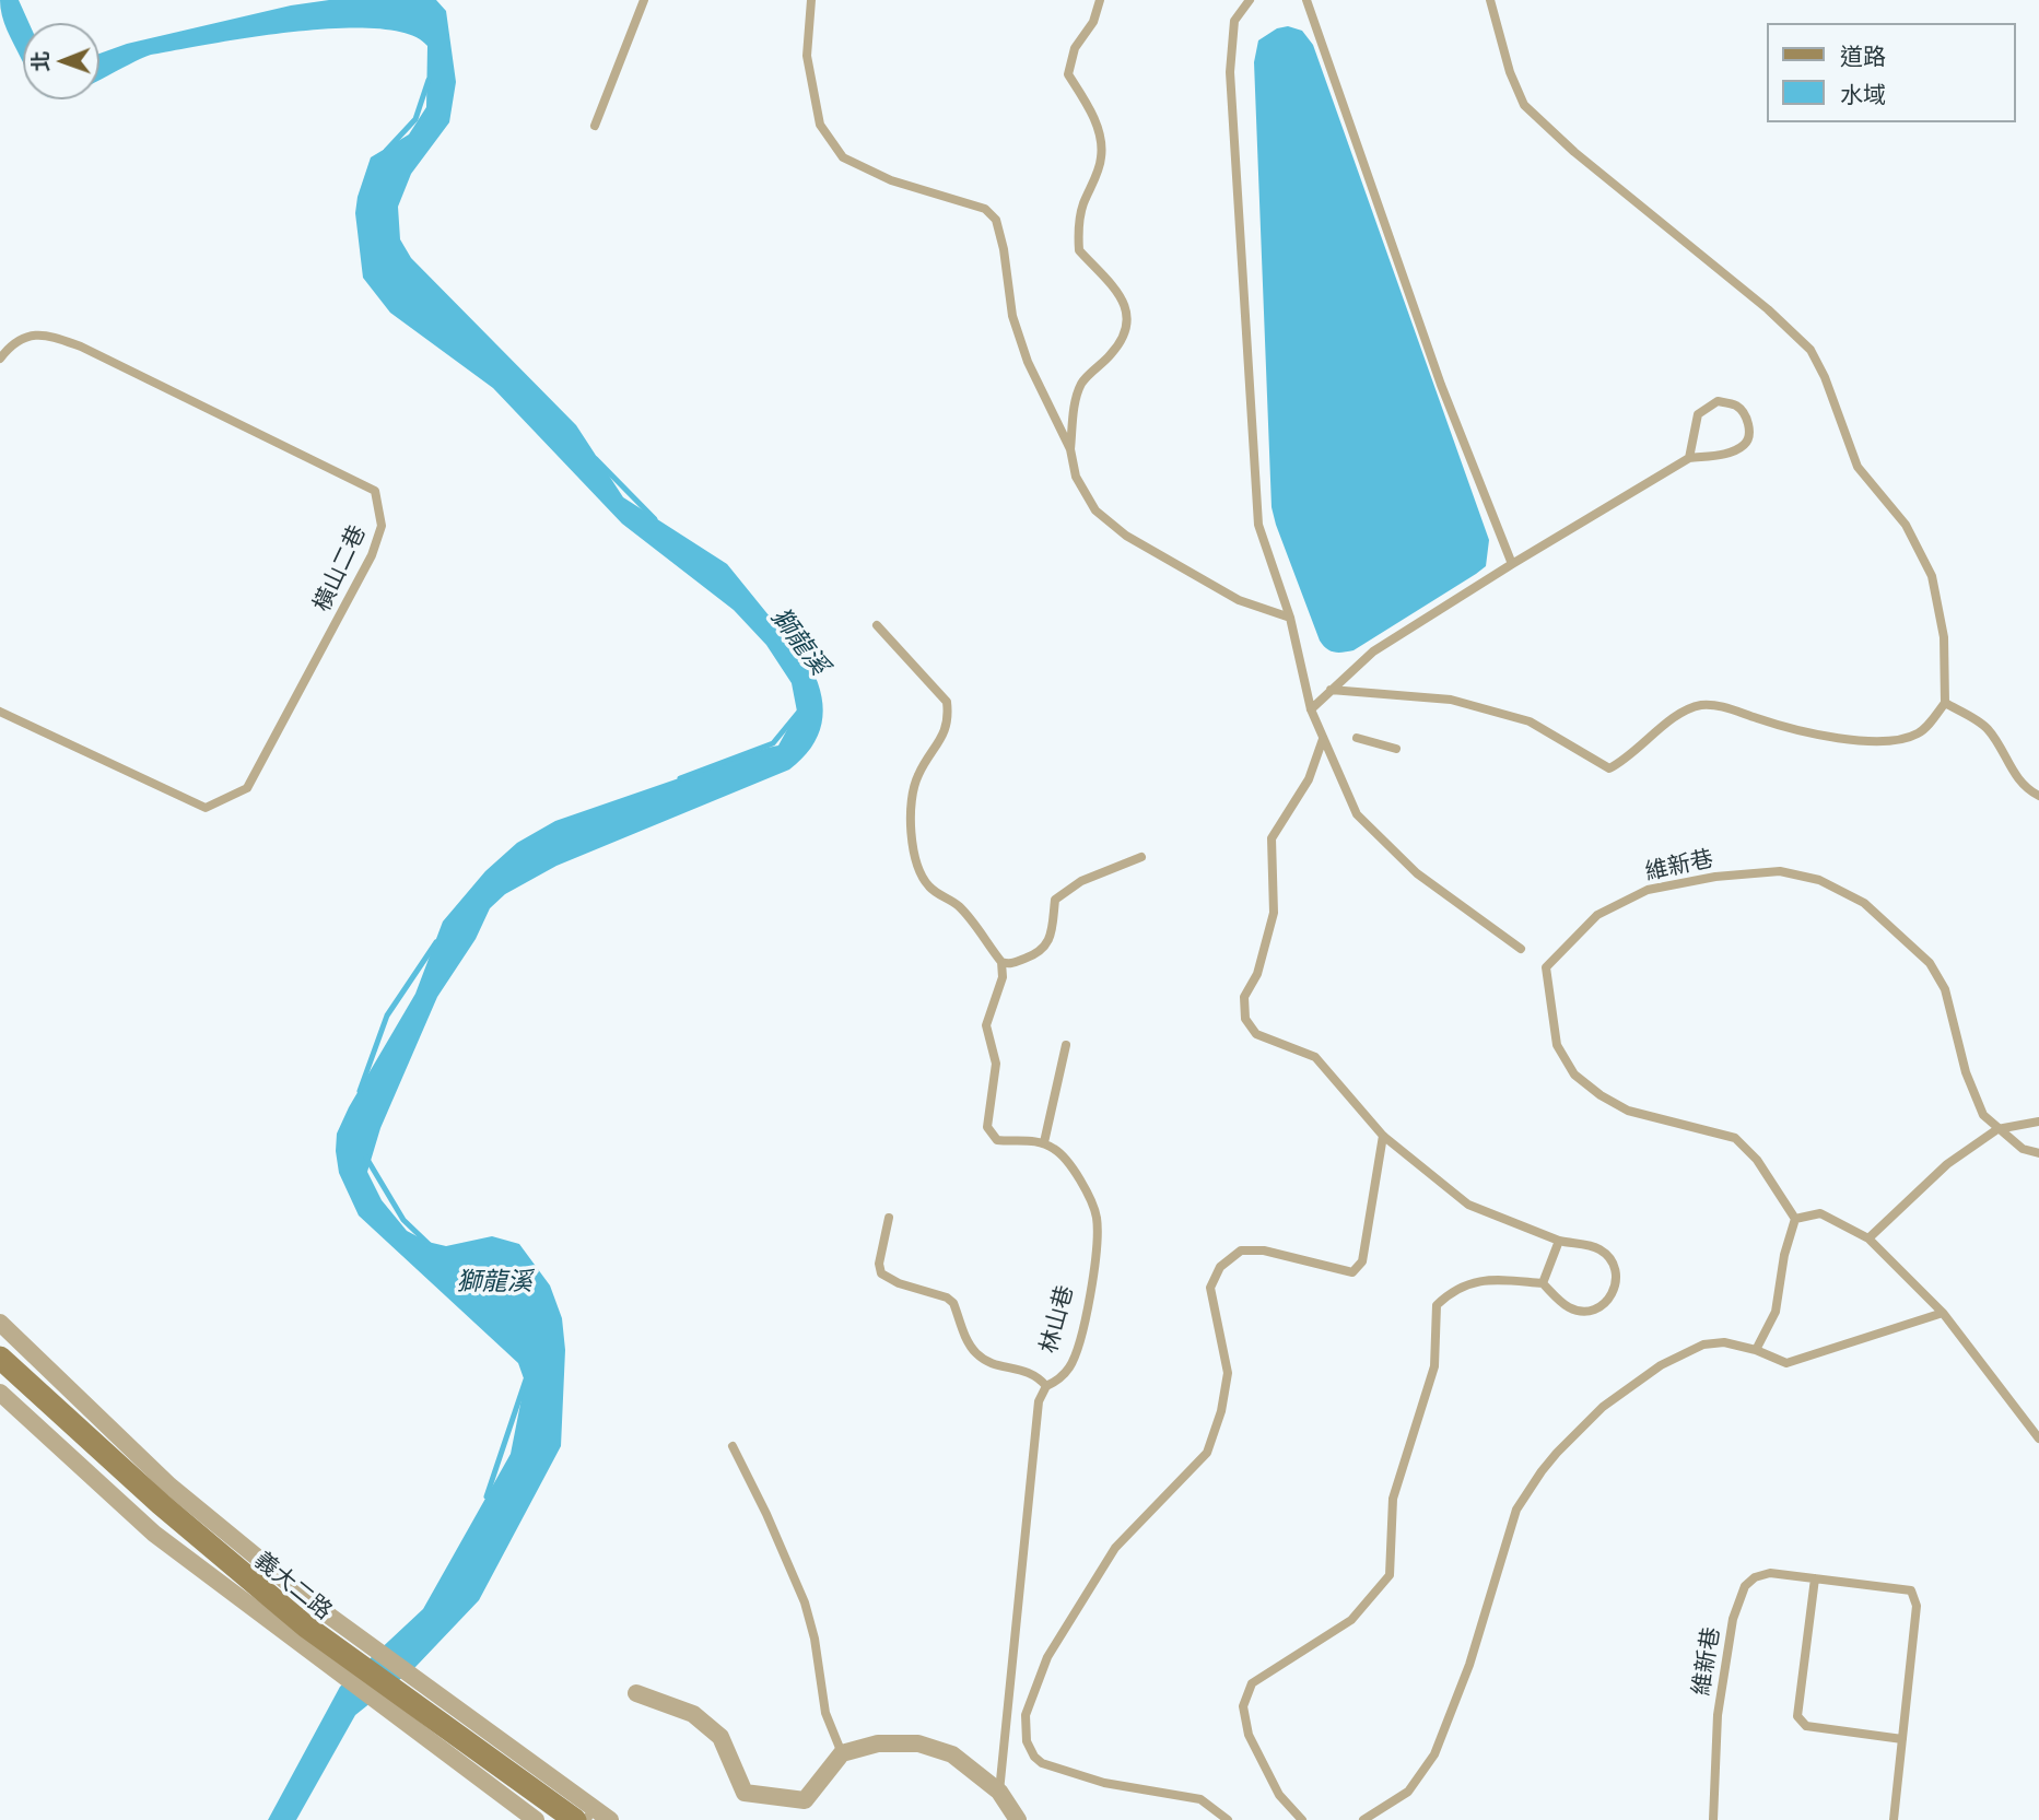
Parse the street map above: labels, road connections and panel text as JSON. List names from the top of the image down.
{
  "streets": {
    "street": ["義大二路"],
    "lane": ["橫山二巷", "維新巷", "林山巷"]
  },
  "water": ["獅龍溪"],
  "legend": ["道路", "水域"],
  "north": "left"
}
